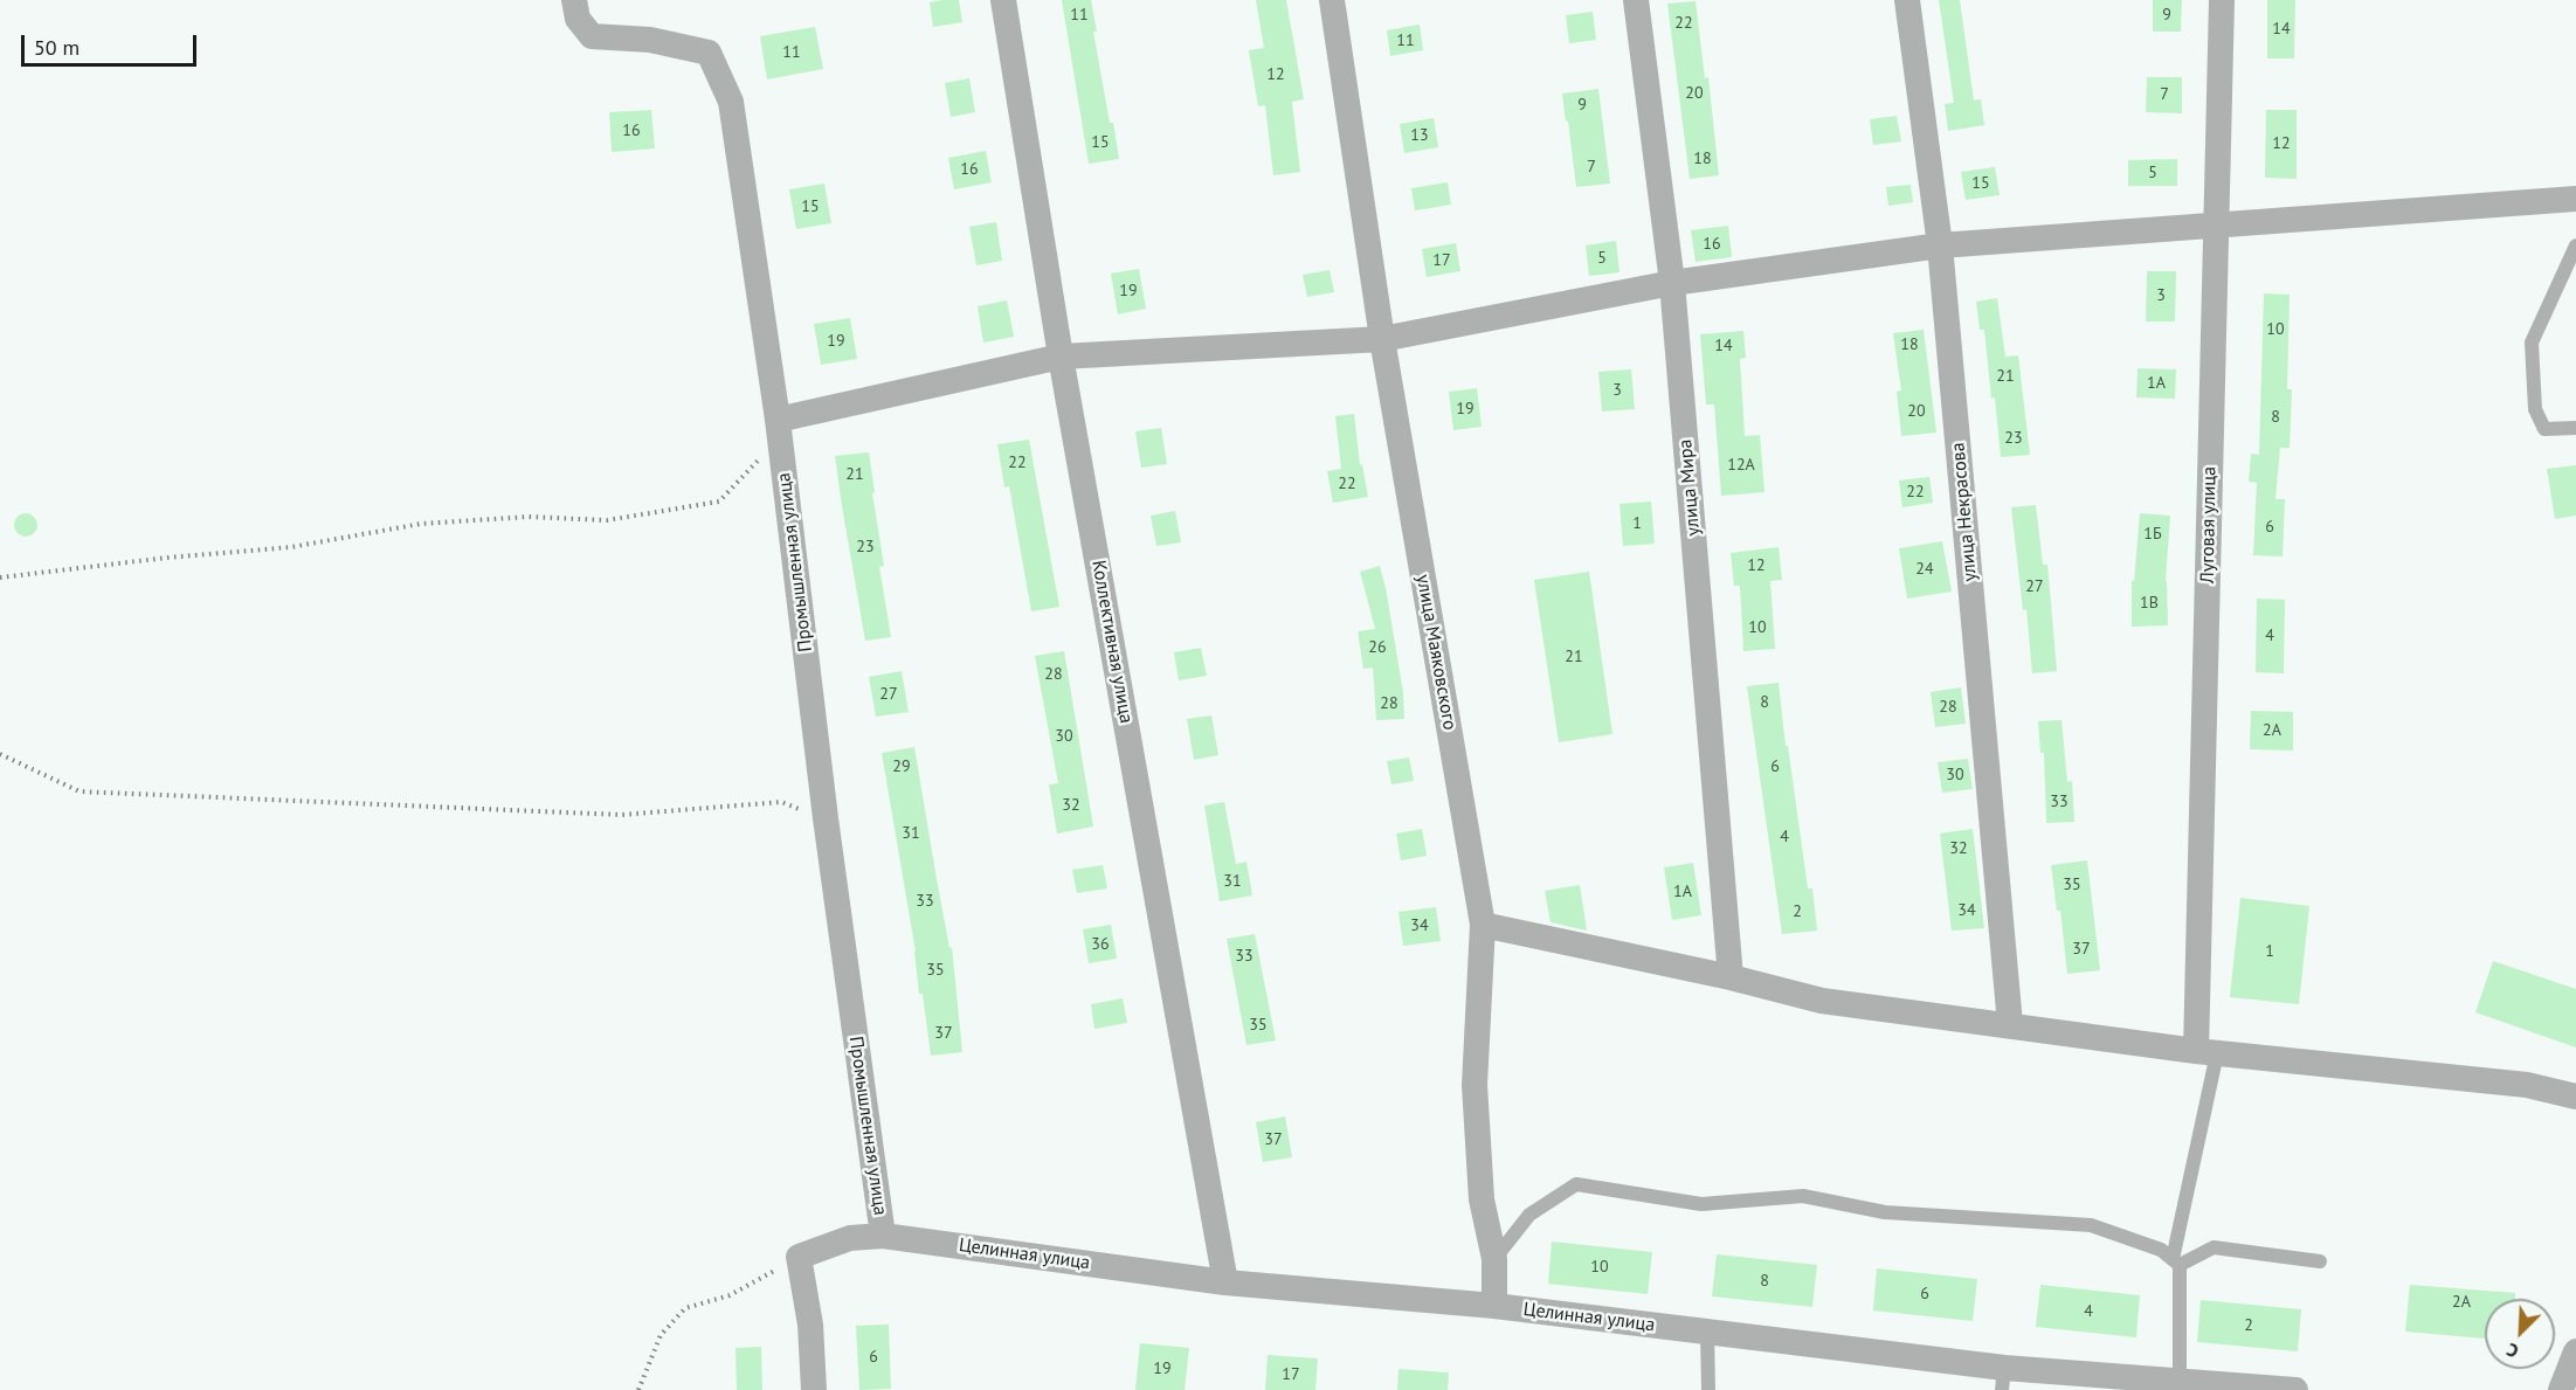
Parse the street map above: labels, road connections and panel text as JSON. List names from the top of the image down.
{
  "streets": {
    "street": [
      "улица Мира",
      "улица Некрасова",
      "Луговая улица",
      "Промышленная улица",
      "Коллективная улица",
      "улица Маяковского",
      "Целинная улица"
    ]
  },
  "crossings": [
    ["Промышленная улица", "Целинная улица"],
    ["Коллективная улица", "Целинная улица"],
    ["улица Маяковского", "Целинная улица"]
  ],
  "house_numbers": [
    "11",
    "9",
    "22",
    "14",
    "11",
    "11",
    "12",
    "20",
    "7",
    "9",
    "16",
    "13",
    "15",
    "12",
    "18",
    "7",
    "16",
    "5",
    "15",
    "15",
    "16",
    "5",
    "17",
    "19",
    "3",
    "10",
    "19",
    "18",
    "14",
    "21",
    "1А",
    "3",
    "19",
    "20",
    "8",
    "23",
    "22",
    "12А",
    "21",
    "22",
    "22",
    "1",
    "6",
    "1Б",
    "23",
    "12",
    "24",
    "27",
    "1В",
    "10",
    "4",
    "26",
    "21",
    "28",
    "27",
    "8",
    "28",
    "28",
    "2А",
    "30",
    "29",
    "6",
    "30",
    "33",
    "32",
    "31",
    "4",
    "32",
    "31",
    "35",
    "1А",
    "33",
    "34",
    "2",
    "34",
    "36",
    "37",
    "1",
    "33",
    "35",
    "35",
    "37",
    "37",
    "10",
    "8",
    "6",
    "2А",
    "4",
    "2",
    "6",
    "19",
    "17"
  ],
  "scale_bar": "50 m",
  "north": "bottom left"
}
